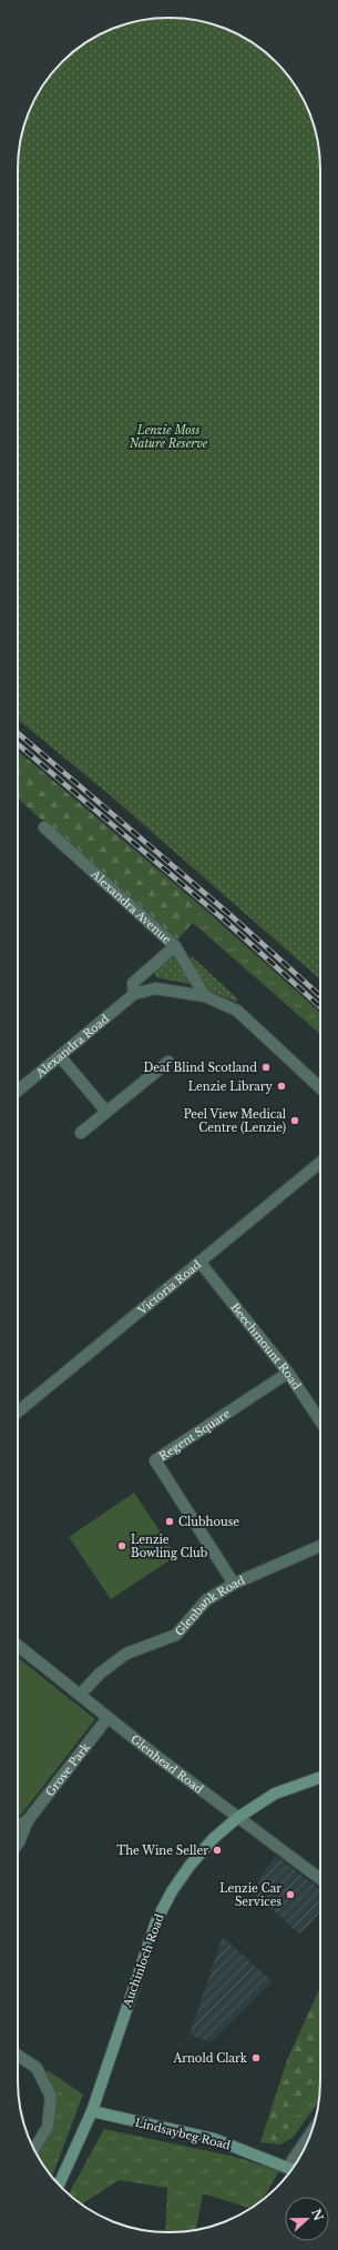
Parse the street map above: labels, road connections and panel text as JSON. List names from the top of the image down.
{
  "streets": {
    "main road": ["Auchinloch Road", "Lindsaybeg Road"],
    "street": [
      "Alexandra Avenue",
      "Alexandra Road",
      "Victoria Road",
      "Beechmount Road",
      "Regent Square",
      "Glenbank Road",
      "Glenhead Road",
      "Grove Park"
    ]
  },
  "crossings": [
    ["Alexandra Avenue", "Alexandra Road"],
    ["Victoria Road", "Beechmount Road"],
    ["Beechmount Road", "Regent Square"],
    ["Regent Square", "Glenbank Road"],
    ["Glenbank Road", "Glenhead Road"],
    ["Glenhead Road", "Grove Park"],
    ["Glenhead Road", "Auchinloch Road"],
    ["Auchinloch Road", "Lindsaybeg Road"]
  ],
  "parks": ["Lenzie Moss Nature Reserve"],
  "places": [
    "Deaf Blind Scotland",
    "Lenzie Library",
    "Peel View Medical Centre (Lenzie)",
    "Clubhouse",
    "Lenzie Bowling Club",
    "The Wine Seller",
    "Lenzie Car Services",
    "Arnold Clark"
  ],
  "north": "right"
}
